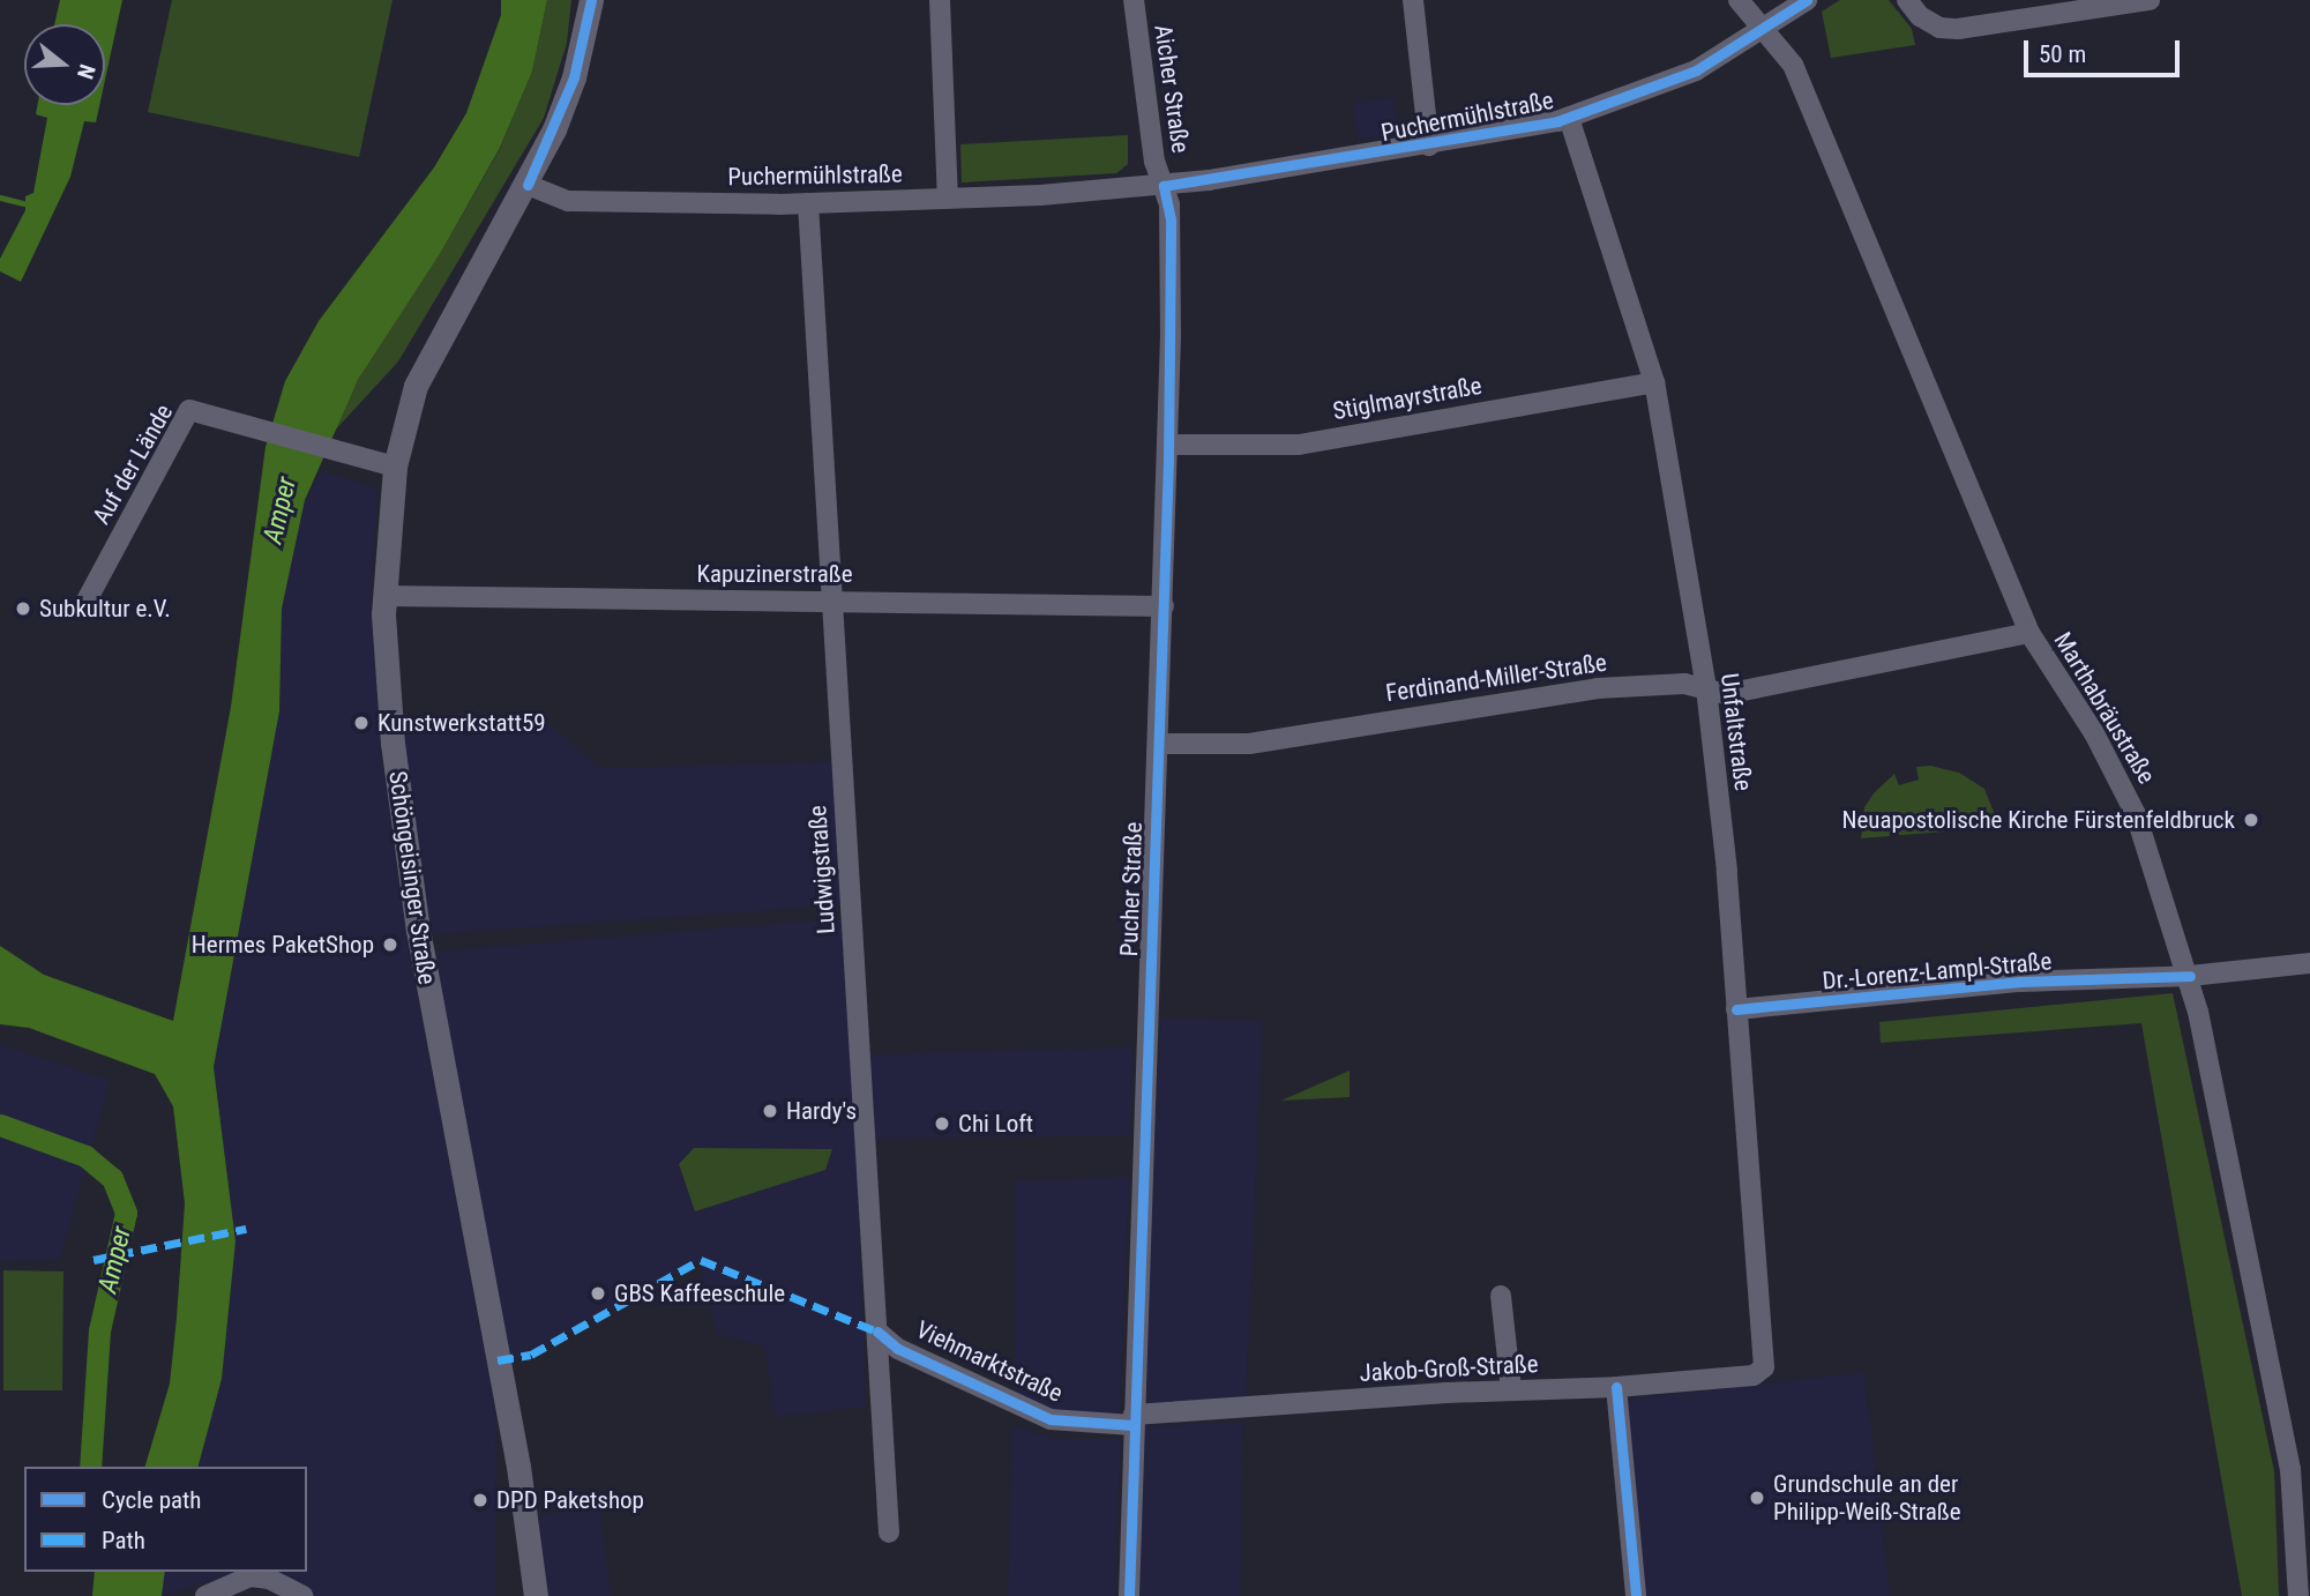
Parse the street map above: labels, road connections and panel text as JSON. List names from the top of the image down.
{
  "streets": {
    "street": [
      "Aicher Straße",
      "Puchermühlstraße",
      "Stiglmayrstraße",
      "Auf der Lände",
      "Kapuzinerstraße",
      "Ferdinand-Miller-Straße",
      "Marthabräustraße",
      "Unfaltstraße",
      "Ludwigstraße",
      "Schöngeisinger Straße",
      "Pucher Straße",
      "Dr.-Lorenz-Lampl-Straße",
      "Viehmarktstraße",
      "Jakob-Groß-Straße"
    ]
  },
  "crossings": [
    ["Aicher Straße", "Puchermühlstraße"],
    ["Aicher Straße", "Pucher Straße"],
    ["Puchermühlstraße", "Marthabräustraße"],
    ["Puchermühlstraße", "Unfaltstraße"],
    ["Puchermühlstraße", "Ludwigstraße"],
    ["Puchermühlstraße", "Schöngeisinger Straße"],
    ["Puchermühlstraße", "Pucher Straße"],
    ["Stiglmayrstraße", "Unfaltstraße"],
    ["Stiglmayrstraße", "Pucher Straße"],
    ["Auf der Lände", "Schöngeisinger Straße"],
    ["Kapuzinerstraße", "Ludwigstraße"],
    ["Kapuzinerstraße", "Schöngeisinger Straße"],
    ["Kapuzinerstraße", "Pucher Straße"],
    ["Ferdinand-Miller-Straße", "Marthabräustraße"],
    ["Ferdinand-Miller-Straße", "Unfaltstraße"],
    ["Ferdinand-Miller-Straße", "Pucher Straße"],
    ["Marthabräustraße", "Dr.-Lorenz-Lampl-Straße"],
    ["Unfaltstraße", "Dr.-Lorenz-Lampl-Straße"],
    ["Unfaltstraße", "Jakob-Groß-Straße"],
    ["Ludwigstraße", "Viehmarktstraße"],
    ["Pucher Straße", "Viehmarktstraße"],
    ["Pucher Straße", "Jakob-Groß-Straße"],
    ["Viehmarktstraße", "Jakob-Groß-Straße"]
  ],
  "water": ["Amper"],
  "places": [
    "Subkultur e.V.",
    "Kunstwerkstatt59",
    "Neuapostolische Kirche Fürstenfeldbruck",
    "Hermes PaketShop",
    "Hardy's",
    "Chi Loft",
    "GBS Kaffeeschule",
    "Grundschule an der Philipp-Weiß-Straße",
    "DPD Paketshop"
  ],
  "legend": ["Cycle path", "Path"],
  "scale_bar": "50 m",
  "north": "right"
}
